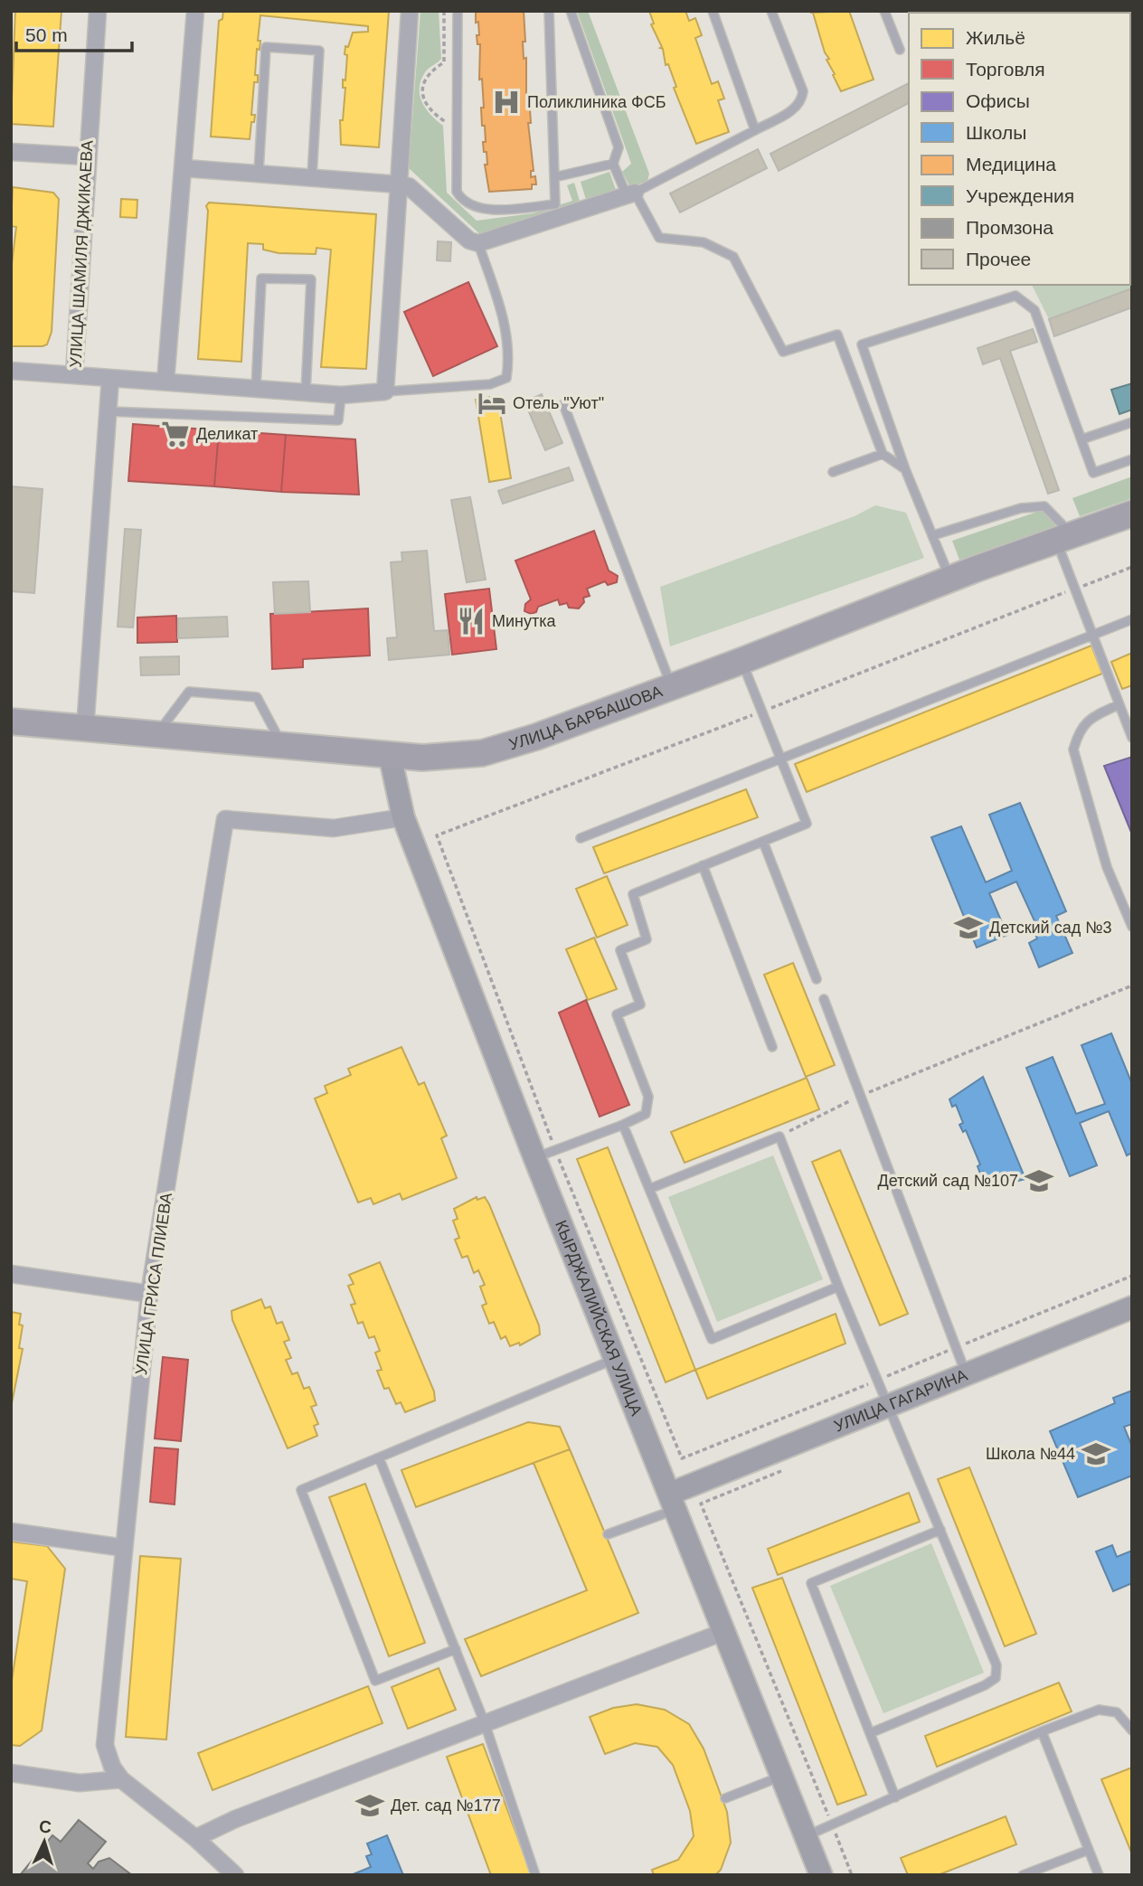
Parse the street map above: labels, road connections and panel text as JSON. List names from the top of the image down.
{
  "streets": {
    "main road": ["УЛИЦА БАРБАШОВА"],
    "street": [
      "УЛИЦА ШАМИЛЯ ДЖИКАЕВА",
      "УЛИЦА ГРИСА ПЛИЕВА",
      "КЫРДЖАЛИЙСКАЯ УЛИЦА",
      "УЛИЦА ГАГАРИНА"
    ]
  },
  "crossings": [
    ["УЛИЦА БАРБАШОВА", "КЫРДЖАЛИЙСКАЯ УЛИЦА"],
    ["УЛИЦА ГРИСА ПЛИЕВА", "КЫРДЖАЛИЙСКАЯ УЛИЦА"],
    ["КЫРДЖАЛИЙСКАЯ УЛИЦА", "УЛИЦА ГАГАРИНА"]
  ],
  "places": {
    "hospital": ["Поликлиника ФСБ"],
    "hotel": ["Отель \"Уют\""],
    "supermarket": ["Деликат"],
    "restaurant": ["Минутка"],
    "school or university": [
      "Детский сад №3",
      "Детский сад №107",
      "Школа №44",
      "Дет. сад №177"
    ]
  },
  "legend": [
    "Жильё",
    "Торговля",
    "Офисы",
    "Школы",
    "Медицина",
    "Учреждения",
    "Промзона",
    "Прочее"
  ],
  "scale_bar": "50 m",
  "north": "top"
}
